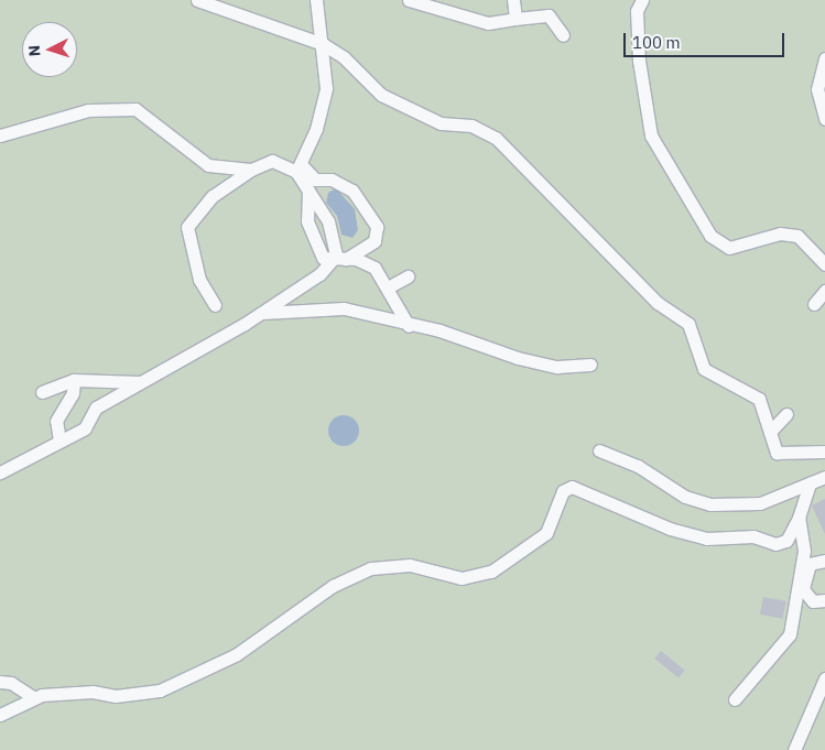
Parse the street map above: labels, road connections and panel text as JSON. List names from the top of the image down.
{
  "scale_bar": "100 m",
  "north": "left"
}
